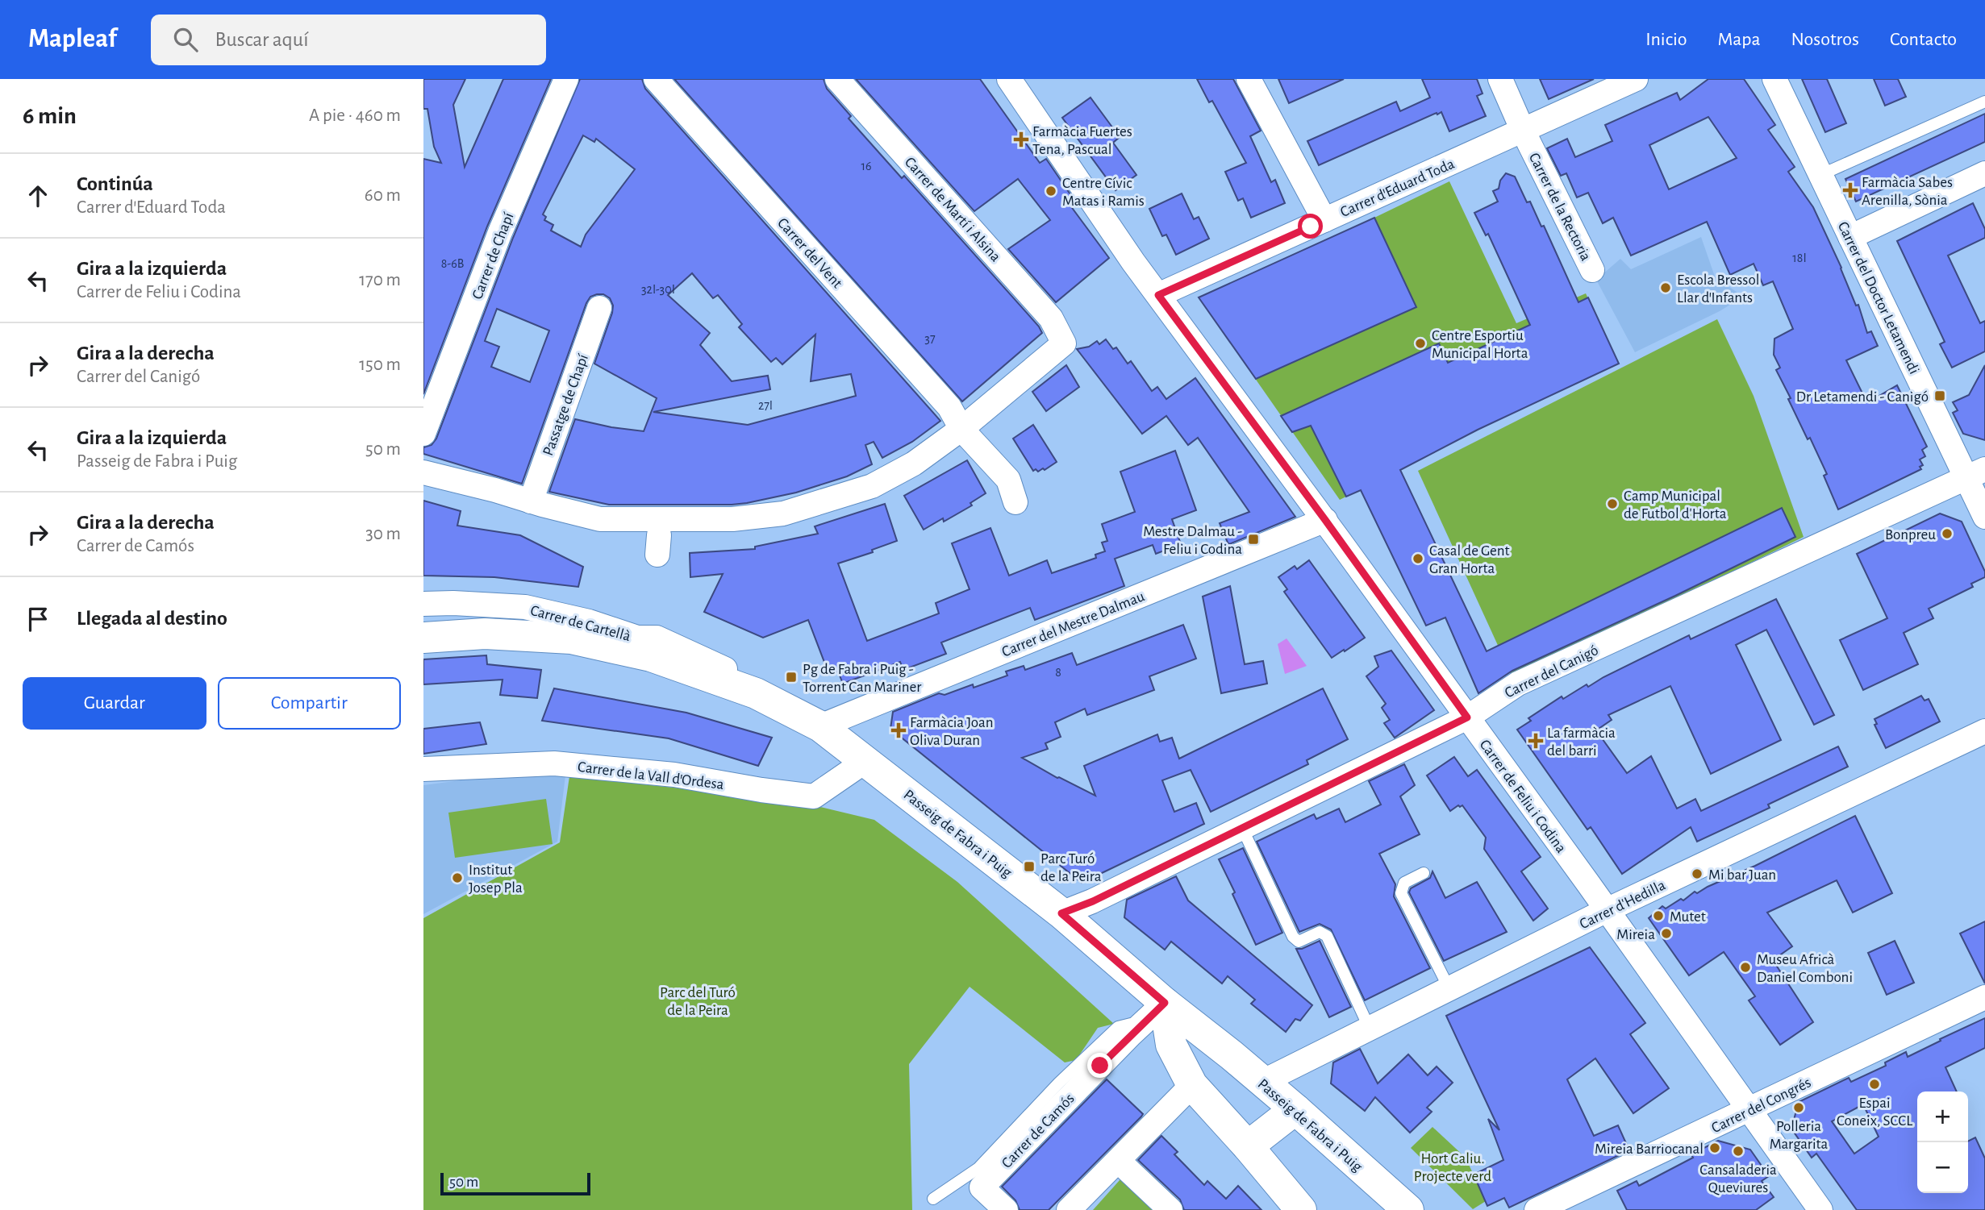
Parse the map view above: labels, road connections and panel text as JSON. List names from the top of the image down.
{
  "streets": {
    "street": [
      "Carrer d'Eduard Toda",
      "Carrer de la Rectoria",
      "Carrer de Martí i Alsina",
      "Carrer del Vent",
      "Carrer de Chapí",
      "Carrer del Doctor Letamendi",
      "Passatge de Chapí",
      "Carrer de Cartellà",
      "Carrer del Mestre Dalmau",
      "Carrer del Canigó",
      "Carrer de la Vall d'Ordesa",
      "Carrer de Feliu i Codina",
      "Passeig de Fabra i Puig",
      "Carrer d'Hedilla",
      "Carrer del Congrés",
      "Carrer de Camós"
    ]
  },
  "crossings": [
    ["Carrer d'Eduard Toda", "Carrer de la Rectoria"],
    ["Carrer d'Eduard Toda", "Carrer de Feliu i Codina"],
    ["Carrer de Martí i Alsina", "Carrer del Vent"],
    ["Carrer del Doctor Letamendi", "Carrer del Canigó"],
    ["Carrer de Cartellà", "Passeig de Fabra i Puig"],
    ["Carrer del Mestre Dalmau", "Carrer de Feliu i Codina"],
    ["Carrer del Mestre Dalmau", "Passeig de Fabra i Puig"],
    ["Carrer del Canigó", "Carrer de Feliu i Codina"],
    ["Carrer del Canigó", "Passeig de Fabra i Puig"],
    ["Carrer de la Vall d'Ordesa", "Passeig de Fabra i Puig"],
    ["Carrer de Feliu i Codina", "Carrer d'Hedilla"],
    ["Carrer de Feliu i Codina", "Carrer del Congrés"],
    ["Passeig de Fabra i Puig", "Carrer d'Hedilla"],
    ["Passeig de Fabra i Puig", "Carrer de Camós"]
  ],
  "parks": ["Parc del Turó de la Peira", "Hort Caliu. Projecte verd"],
  "places": {
    "health": [
      "Farmàcia Fuertes Tena, Pascual",
      "Farmàcia Sabes Arenilla, Sònia",
      "Farmàcia Joan Oliva Duran",
      "La farmàcia del barri"
    ],
    "other": [
      "Centre Cívic Matas i Ramis",
      "Escola Bressol Llar d'Infants",
      "Centre Esportiu Municipal Horta",
      "Camp Municipal de Futbol d'Horta",
      "Bonpreu",
      "Casal de Gent Gran Horta",
      "Mi bar Juan",
      "Institut Josep Pla",
      "Mutet",
      "Mireia",
      "Museu Africà Daniel Comboni",
      "Espai Coneix, SCCL",
      "Polleria Margarita",
      "Mireia Barriocanal",
      "Cansaladeria Queviures"
    ],
    "transit": [
      "Dr Letamendi - Canigó",
      "Mestre Dalmau - Feliu i Codina",
      "Pg de Fabra i Puig - Torrent Can Mariner",
      "Parc Turó de la Peira"
    ]
  },
  "house_numbers": [
    "16",
    "18I",
    "8-6B",
    "32I-30I",
    "37",
    "27I",
    "8"
  ],
  "scale_bar": "50 m",
  "page": {
    "header": "Mapleaf",
    "search": "Buscar aquí",
    "nav": [
      "Inicio",
      "Mapa",
      "Nosotros",
      "Contacto"
    ],
    "heading": ["6 min", "A pie · 460 m"],
    "list": [
      ["Continúa", "Carrer d'Eduard Toda", "60 m"],
      ["Gira a la izquierda", "Carrer de Feliu i Codina", "170 m"],
      ["Gira a la derecha", "Carrer del Canigó", "150 m"],
      ["Gira a la izquierda", "Passeig de Fabra i Puig", "50 m"],
      ["Gira a la derecha", "Carrer de Camós", "30 m"],
      "Llegada al destino"
    ],
    "buttons": ["Guardar", "Compartir"],
    "map_buttons": ["+", "−"],
    "scale": "50 m"
  }
}
